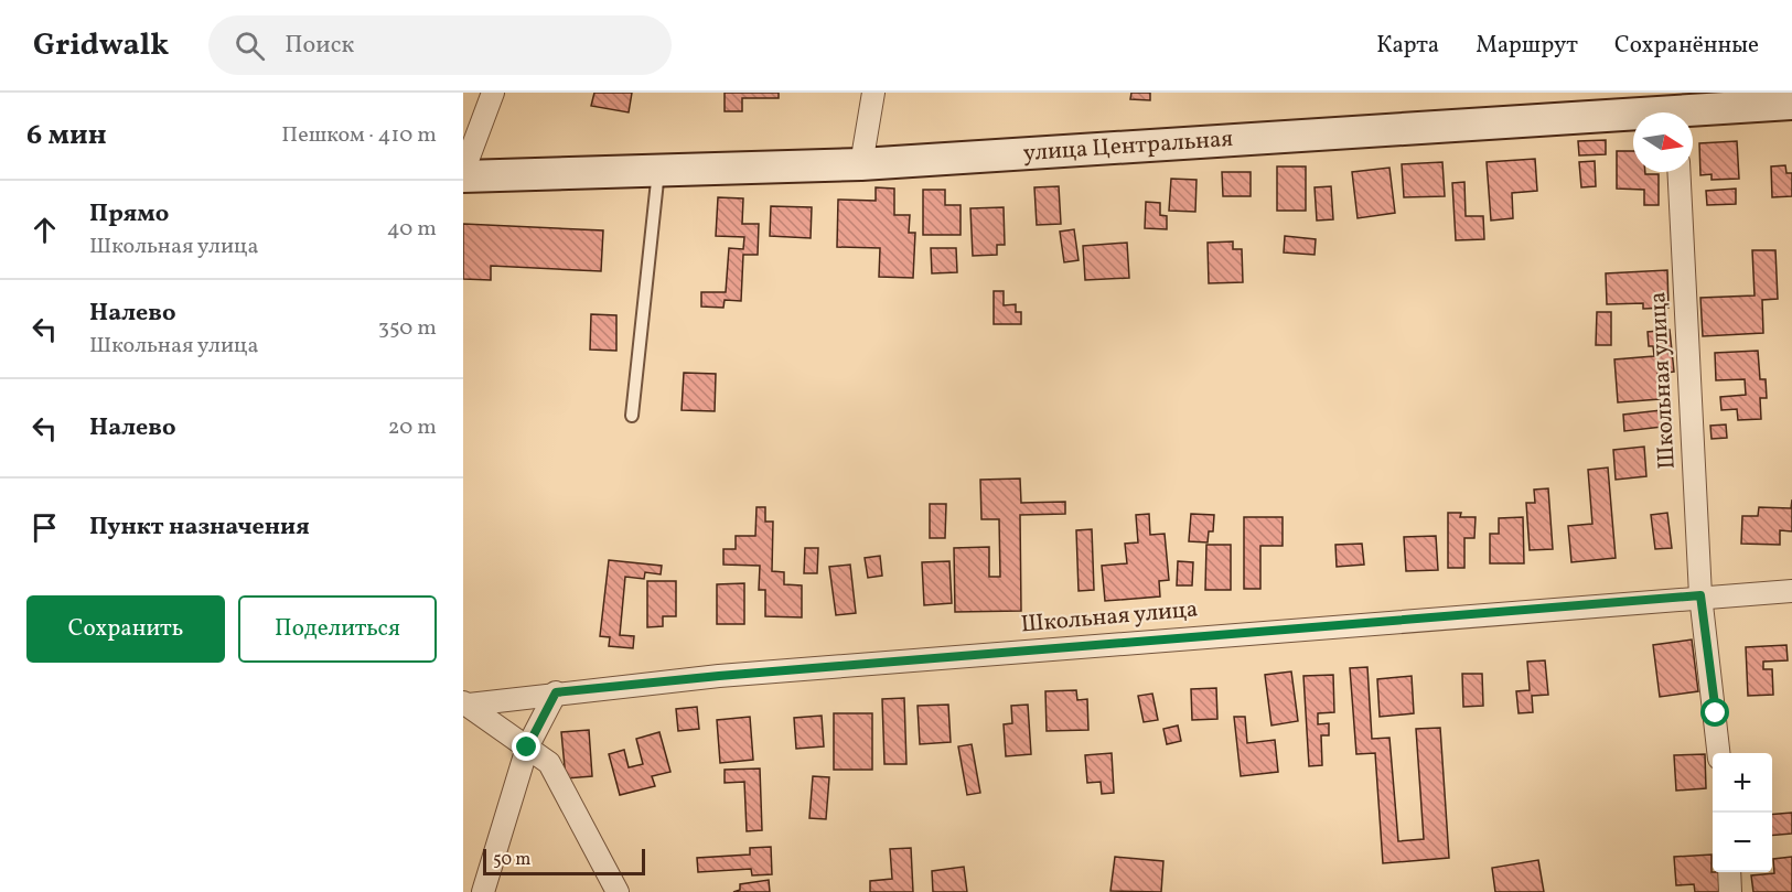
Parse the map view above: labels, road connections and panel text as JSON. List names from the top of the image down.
{
  "streets": {
    "street": ["улица Центральная", "Школьная улица"]
  },
  "scale_bar": "50 m",
  "north": "right",
  "page": {
    "header": "Gridwalk",
    "search": "Поиск",
    "nav": ["Карта", "Маршрут", "Сохранённые"],
    "heading": ["6 мин", "Пешком · 410 m"],
    "list": [
      ["Прямо", "Школьная улица", "40 m"],
      ["Налево", "Школьная улица", "350 m"],
      ["Налево", "20 m"],
      "Пункт назначения"
    ],
    "buttons": ["Сохранить", "Поделиться"],
    "map_buttons": ["+", "−"],
    "scale": "50 m"
  }
}
